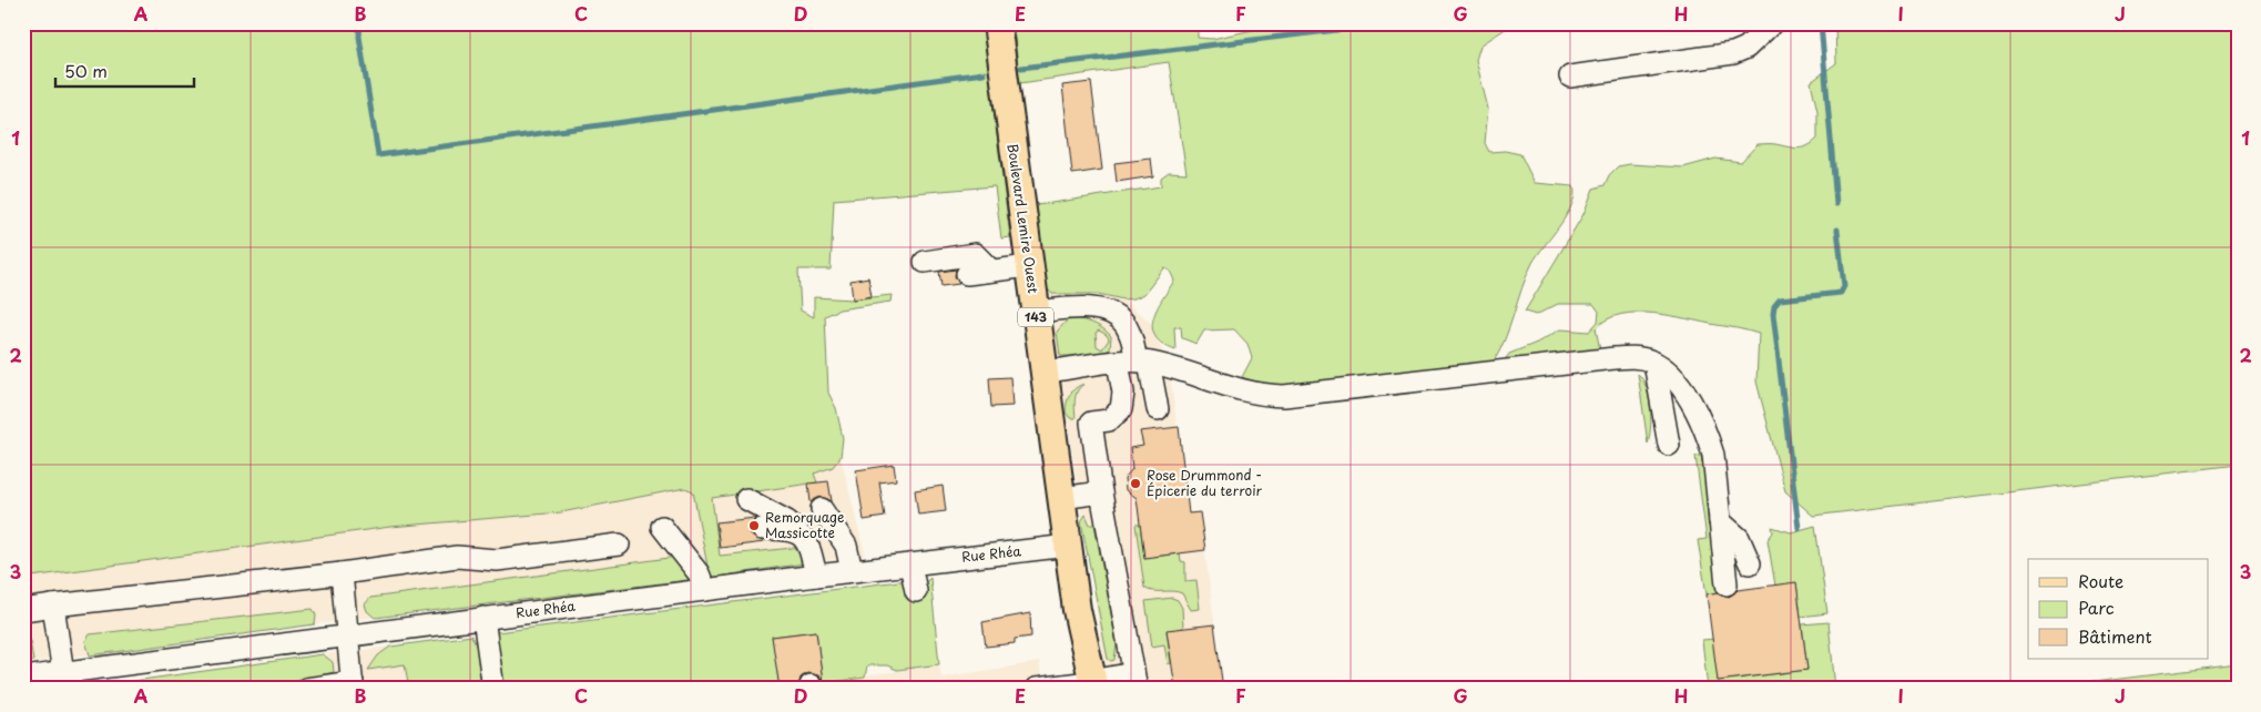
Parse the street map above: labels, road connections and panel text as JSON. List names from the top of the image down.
{
  "streets": {
    "main road": ["Boulevard Lemire Ouest", "143"],
    "street": ["Rue Rhéa"]
  },
  "crossings": [
    ["Boulevard Lemire Ouest", "Rue Rhéa"]
  ],
  "places": ["Rose Drummond - Épicerie du terroir", "Remorquage Massicotte"],
  "legend": ["Route", "Parc", "Bâtiment"],
  "scale_bar": "50 m",
  "grid": {
    "columns": [
      "A",
      "B",
      "C",
      "D",
      "E",
      "F",
      "G",
      "H",
      "I",
      "J"
    ],
    "rows": ["1", "2", "3"]
  }
}
